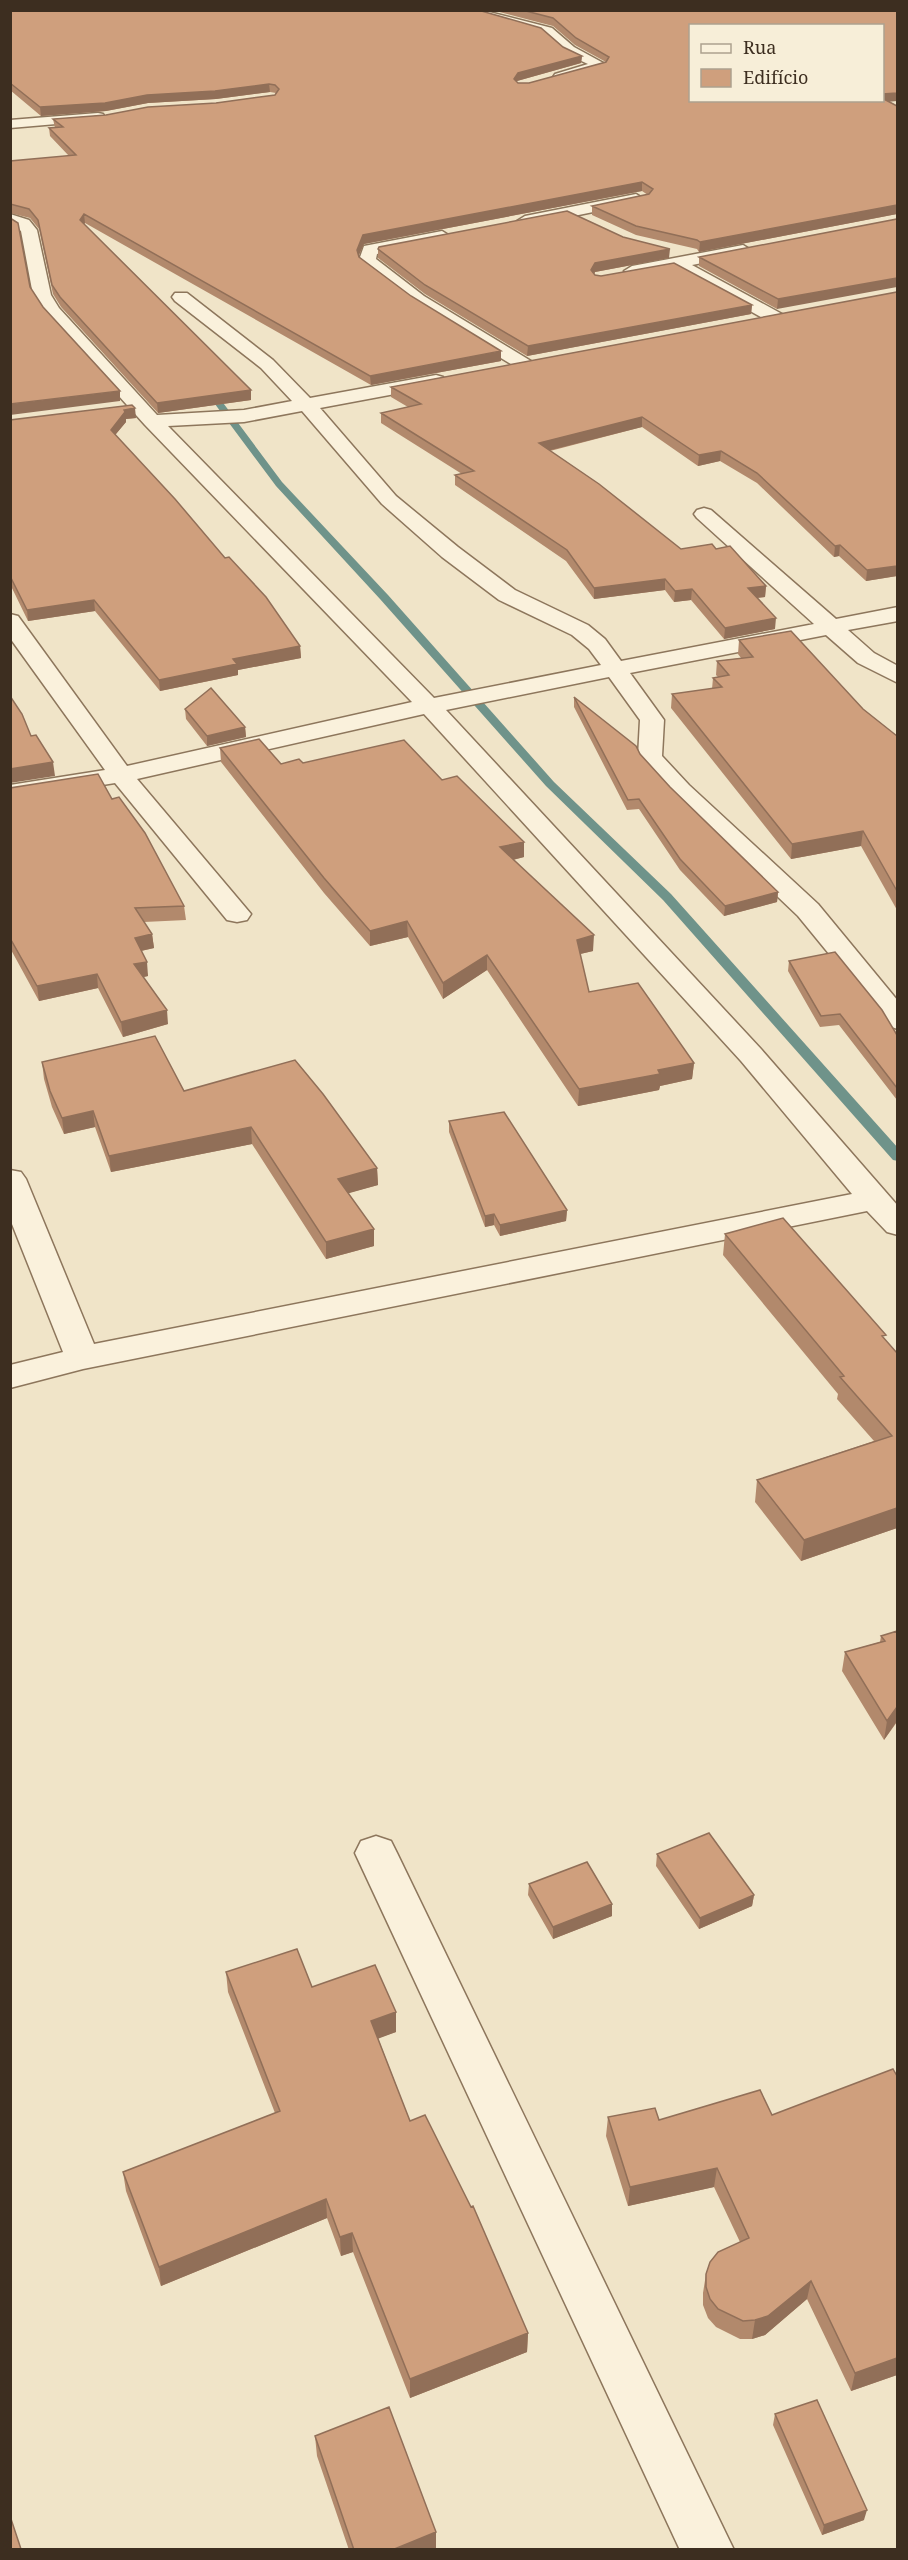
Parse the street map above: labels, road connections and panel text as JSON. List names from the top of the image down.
{
  "legend": ["Rua", "Edifício"]
}
